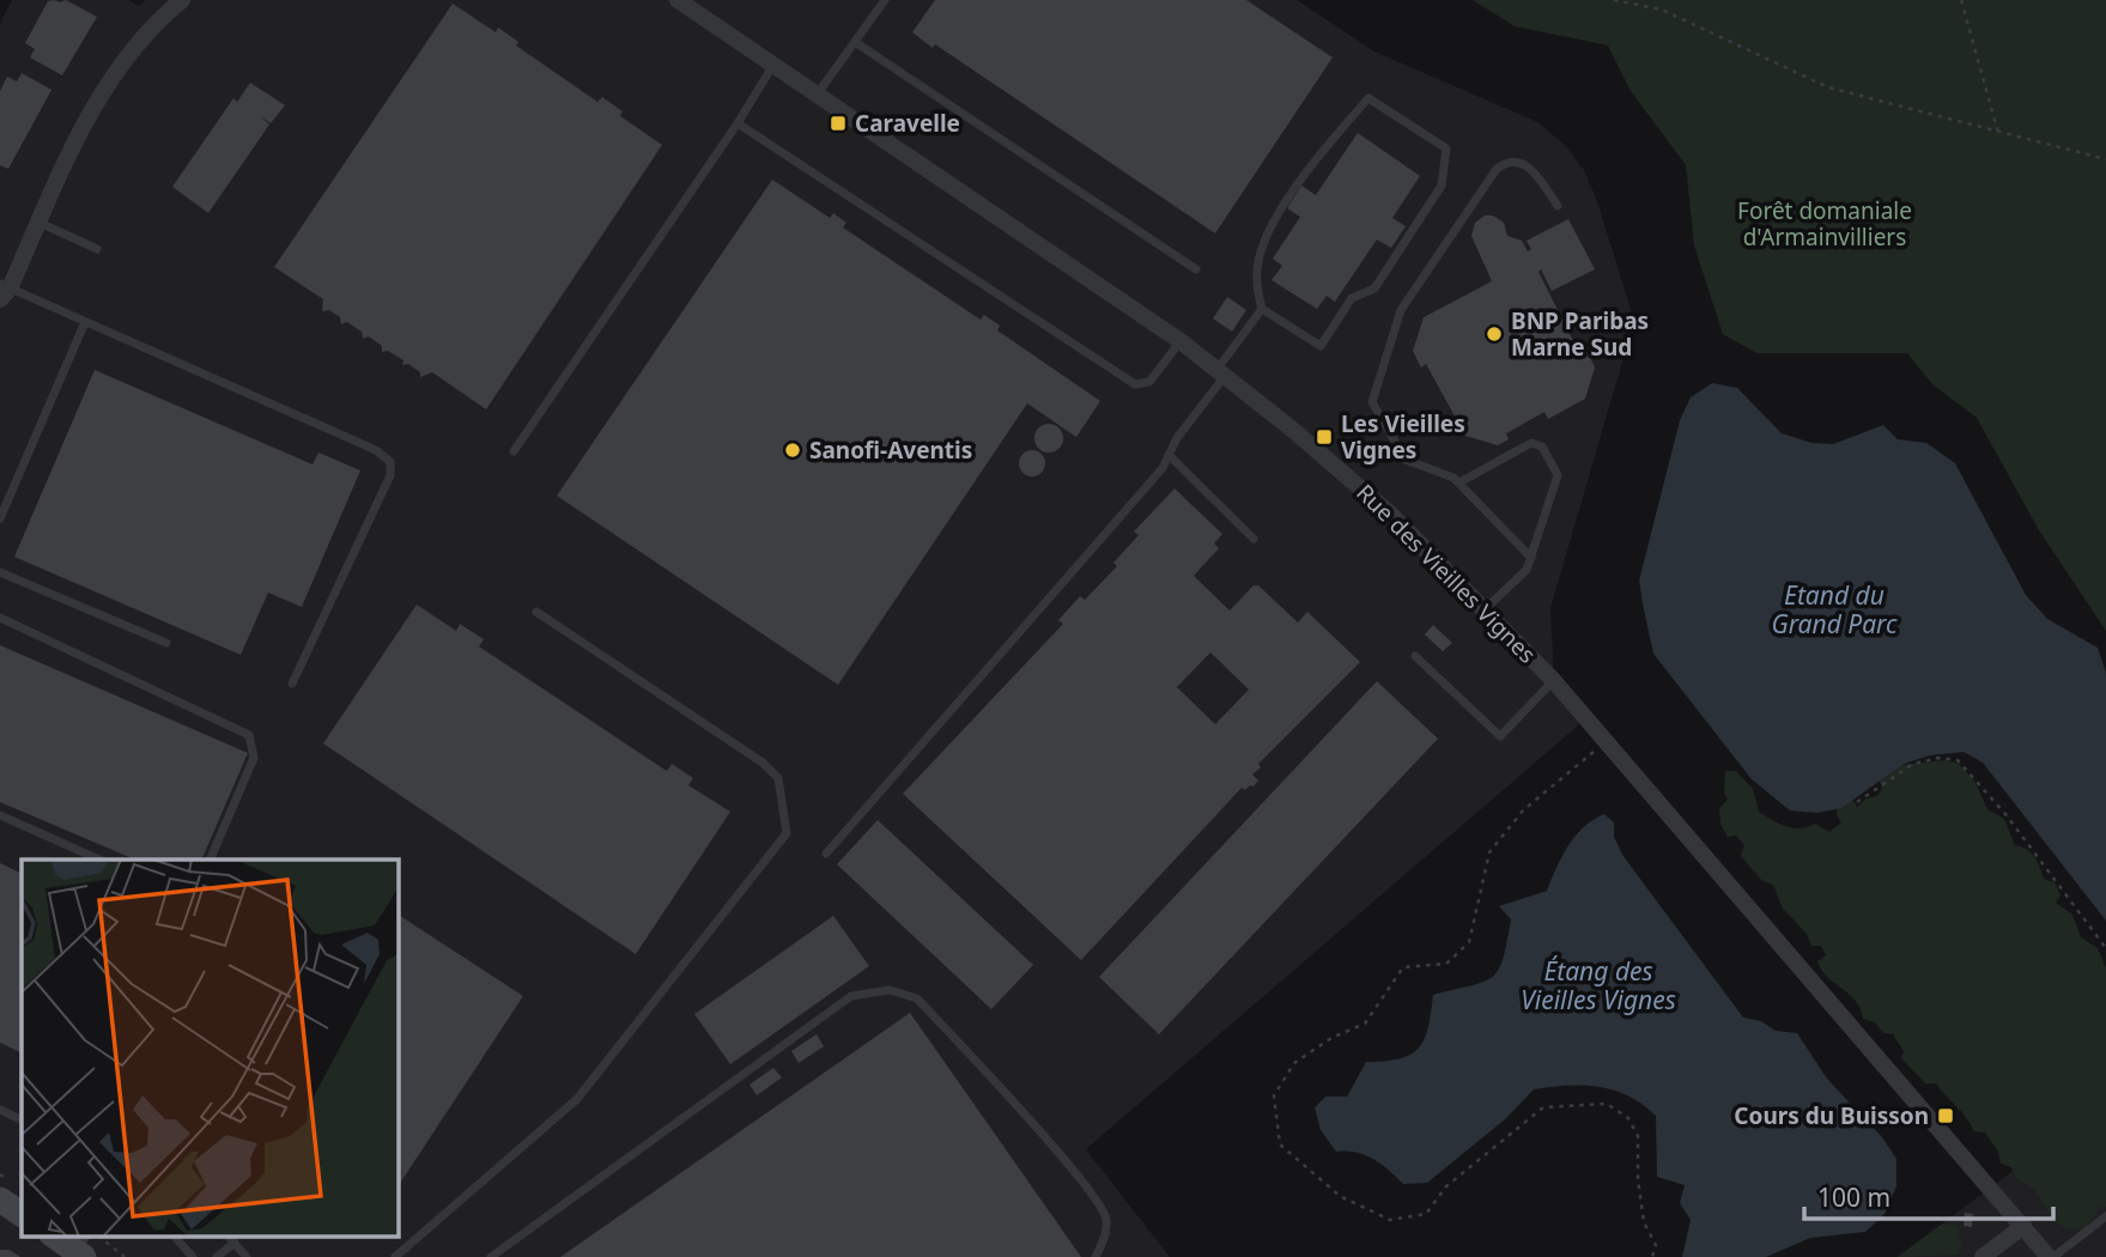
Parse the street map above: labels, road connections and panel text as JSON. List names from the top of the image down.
{
  "streets": {
    "street": ["Rue des Vieilles Vignes"]
  },
  "water": ["Etand du Grand Parc", "Étang des Vieilles Vignes"],
  "parks": ["Forêt domaniale d'Armainvilliers"],
  "places": {
    "transit": ["Caravelle", "Les Vieilles Vignes", "Cours du Buisson"],
    "other": ["BNP Paribas Marne Sud", "Sanofi-Aventis"]
  },
  "scale_bar": "100 m"
}
